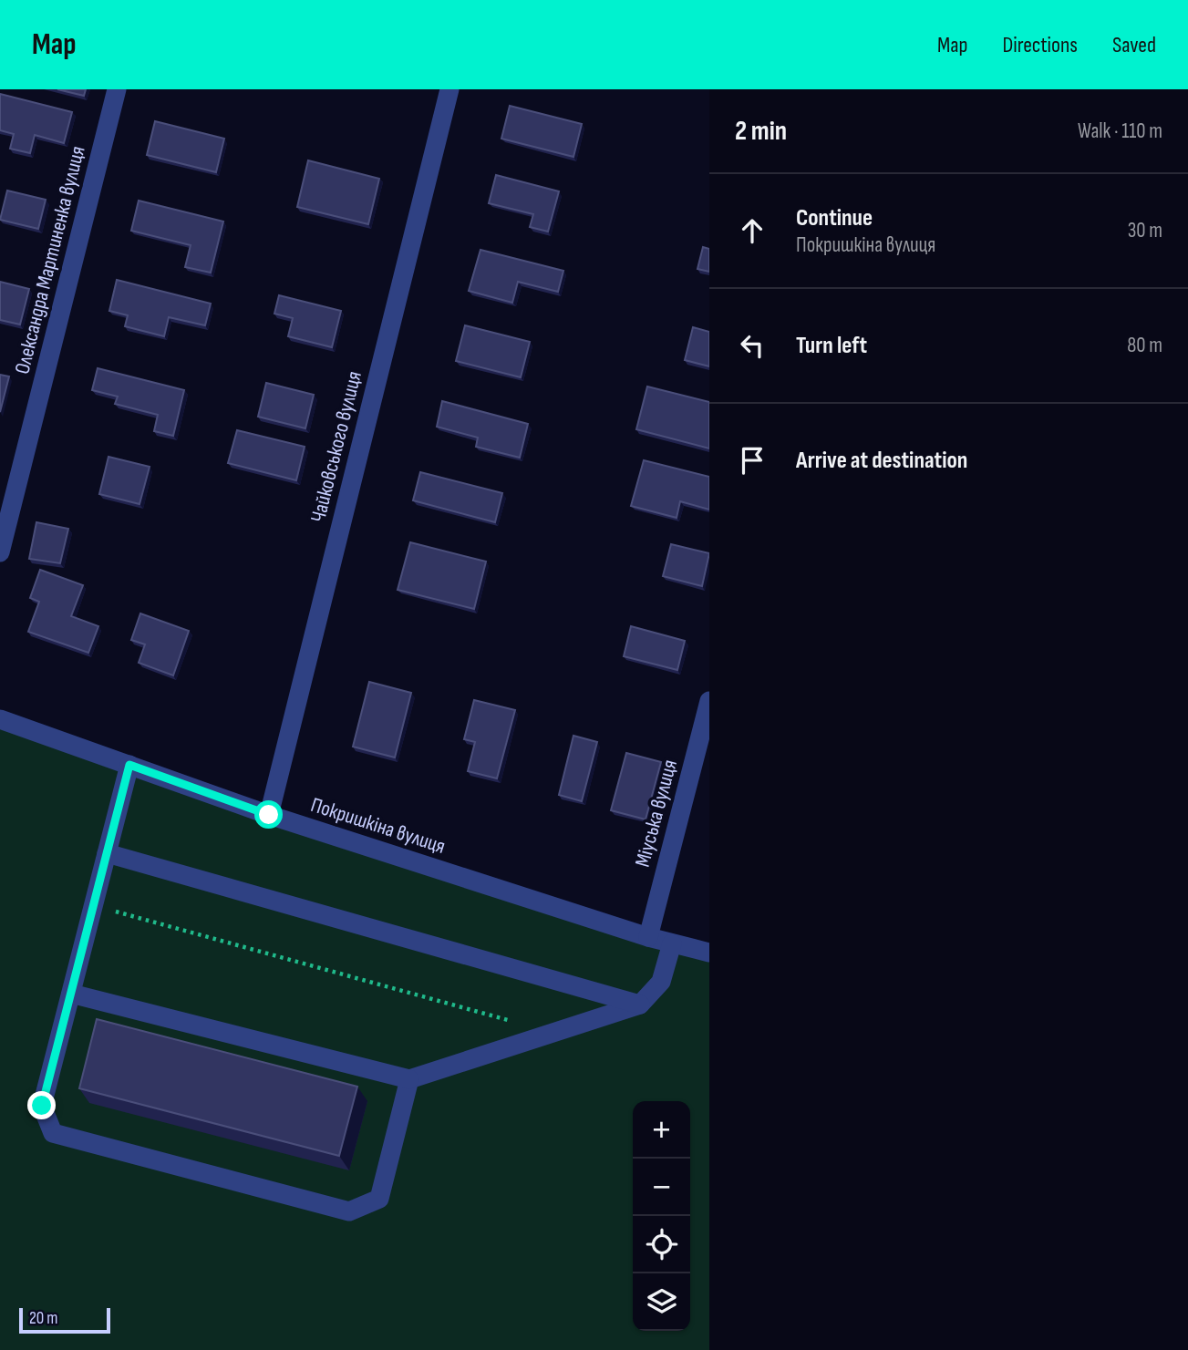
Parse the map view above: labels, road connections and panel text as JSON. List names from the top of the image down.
{
  "streets": {
    "street": [
      "Олександра Мартиненка вулиця",
      "Чайковського вулиця",
      "Міуська вулиця",
      "Покришкіна вулиця"
    ]
  },
  "crossings": [
    ["Чайковського вулиця", "Покришкіна вулиця"],
    ["Міуська вулиця", "Покришкіна вулиця"]
  ],
  "scale_bar": "20 m",
  "page": {
    "header": "Map",
    "nav": ["Map", "Directions", "Saved"],
    "heading": ["2 min", "Walk · 110 m"],
    "list": [
      ["Continue", "Покришкіна вулиця", "30 m"],
      ["Turn left", "80 m"],
      "Arrive at destination"
    ],
    "map_buttons": ["+", "−"],
    "scale": "20 m"
  }
}
